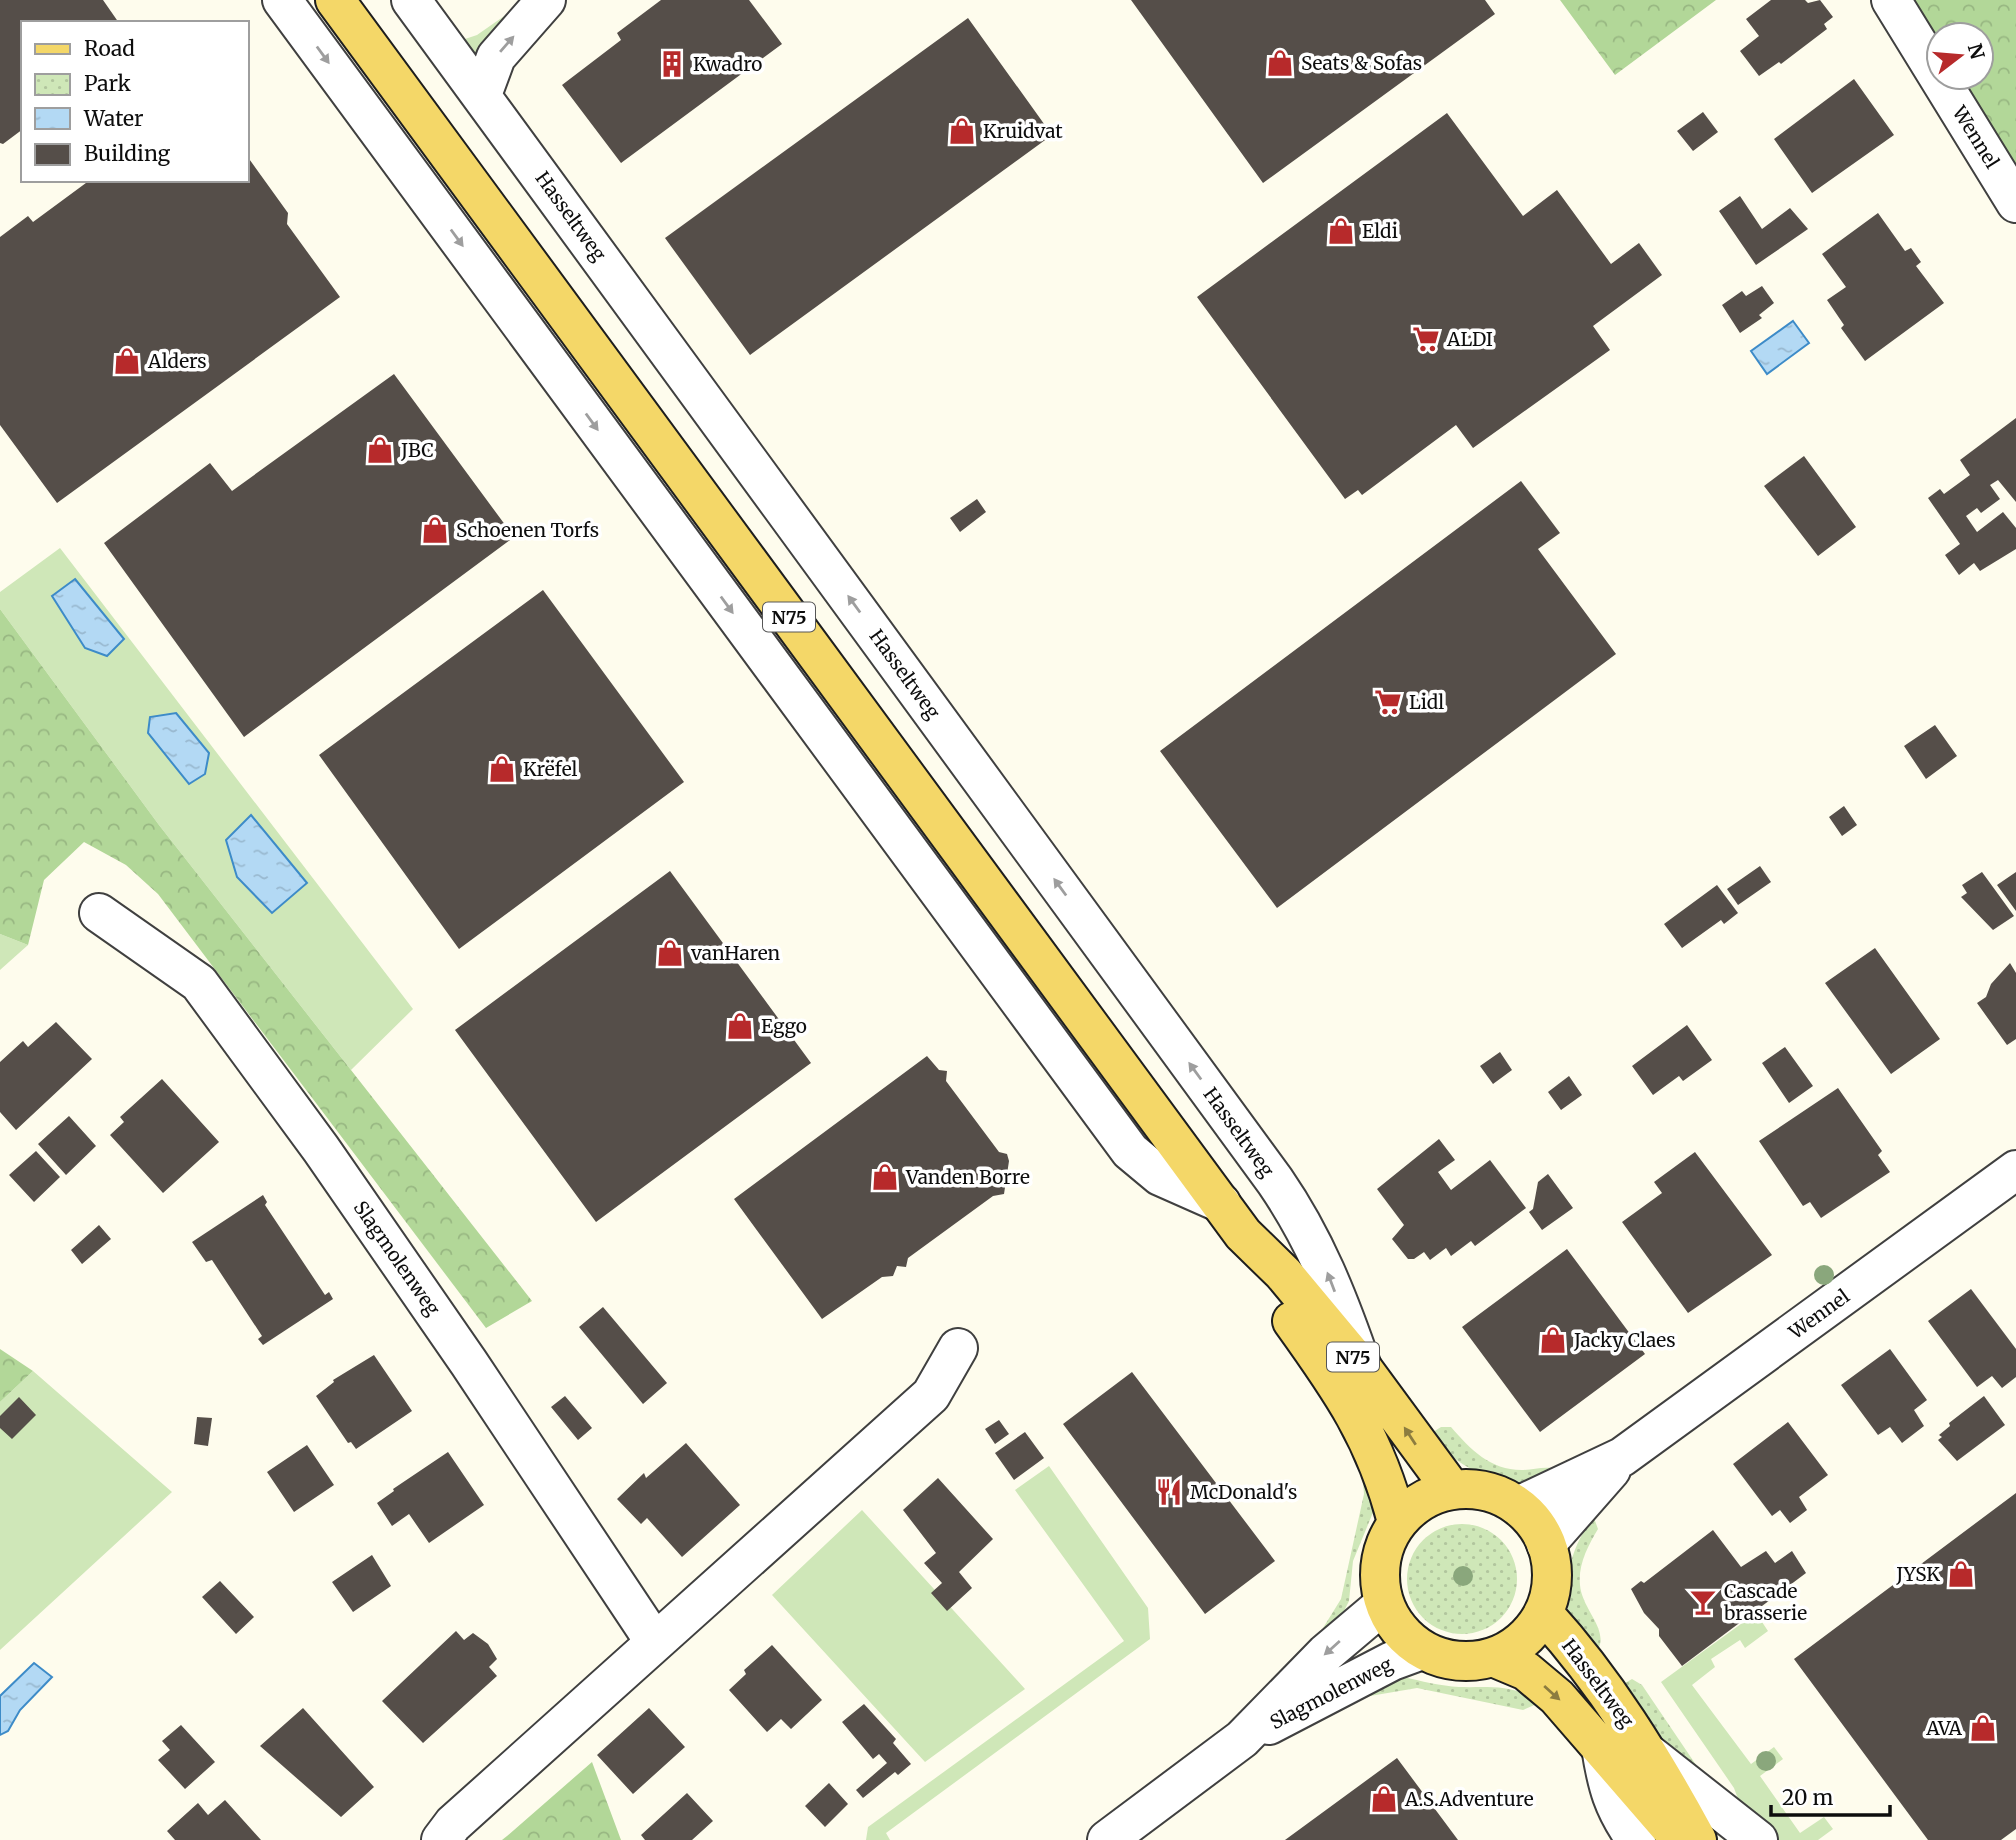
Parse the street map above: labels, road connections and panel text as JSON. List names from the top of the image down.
{
  "streets": {
    "main road": ["Hasseltweg", "N75"],
    "street": ["Wennel", "Slagmolenweg"]
  },
  "crossings": [
    ["Wennel", "Hasseltweg"],
    ["Wennel", "Slagmolenweg"],
    ["Hasseltweg", "Slagmolenweg"]
  ],
  "places": {
    "shop": [
      "Seats & Sofas",
      "Kruidvat",
      "Eldi",
      "Alders",
      "JBC",
      "Schoenen Torfs",
      "Krëfel",
      "vanHaren",
      "Eggo",
      "Vanden Borre",
      "Jacky Claes",
      "JYSK",
      "AVA",
      "A.S.Adventure"
    ],
    "building": ["Kwadro"],
    "supermarket": ["ALDI", "Lidl"],
    "restaurant": ["McDonald's"],
    "bar": ["Cascade brasserie"]
  },
  "legend": [
    "Road",
    "Park",
    "Water",
    "Building"
  ],
  "scale_bar": "20 m",
  "north": "right"
}
